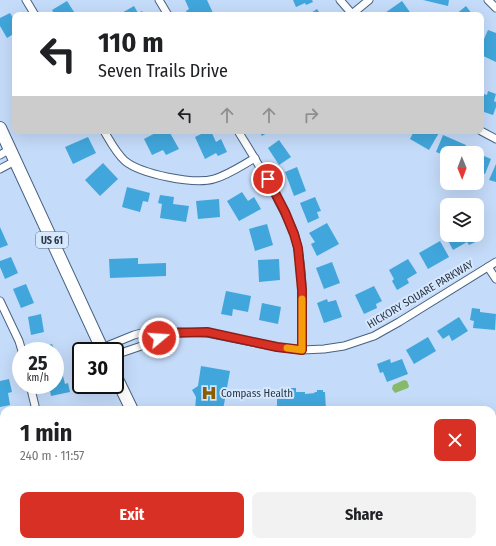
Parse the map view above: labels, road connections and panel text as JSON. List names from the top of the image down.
{
  "streets": {
    "main road": ["US 61"],
    "street": ["HICKORY SQUARE PARKWAY"]
  },
  "places": {
    "hospital": ["Compass Health"]
  },
  "north": "bottom",
  "page": {
    "turn": ["110 m", "Seven Trails Drive"],
    "speed": "25 km/h",
    "limit": "30",
    "heading": ["1 min", "240 m · 11:57"],
    "buttons": ["Exit", "Share"]
  }
}
